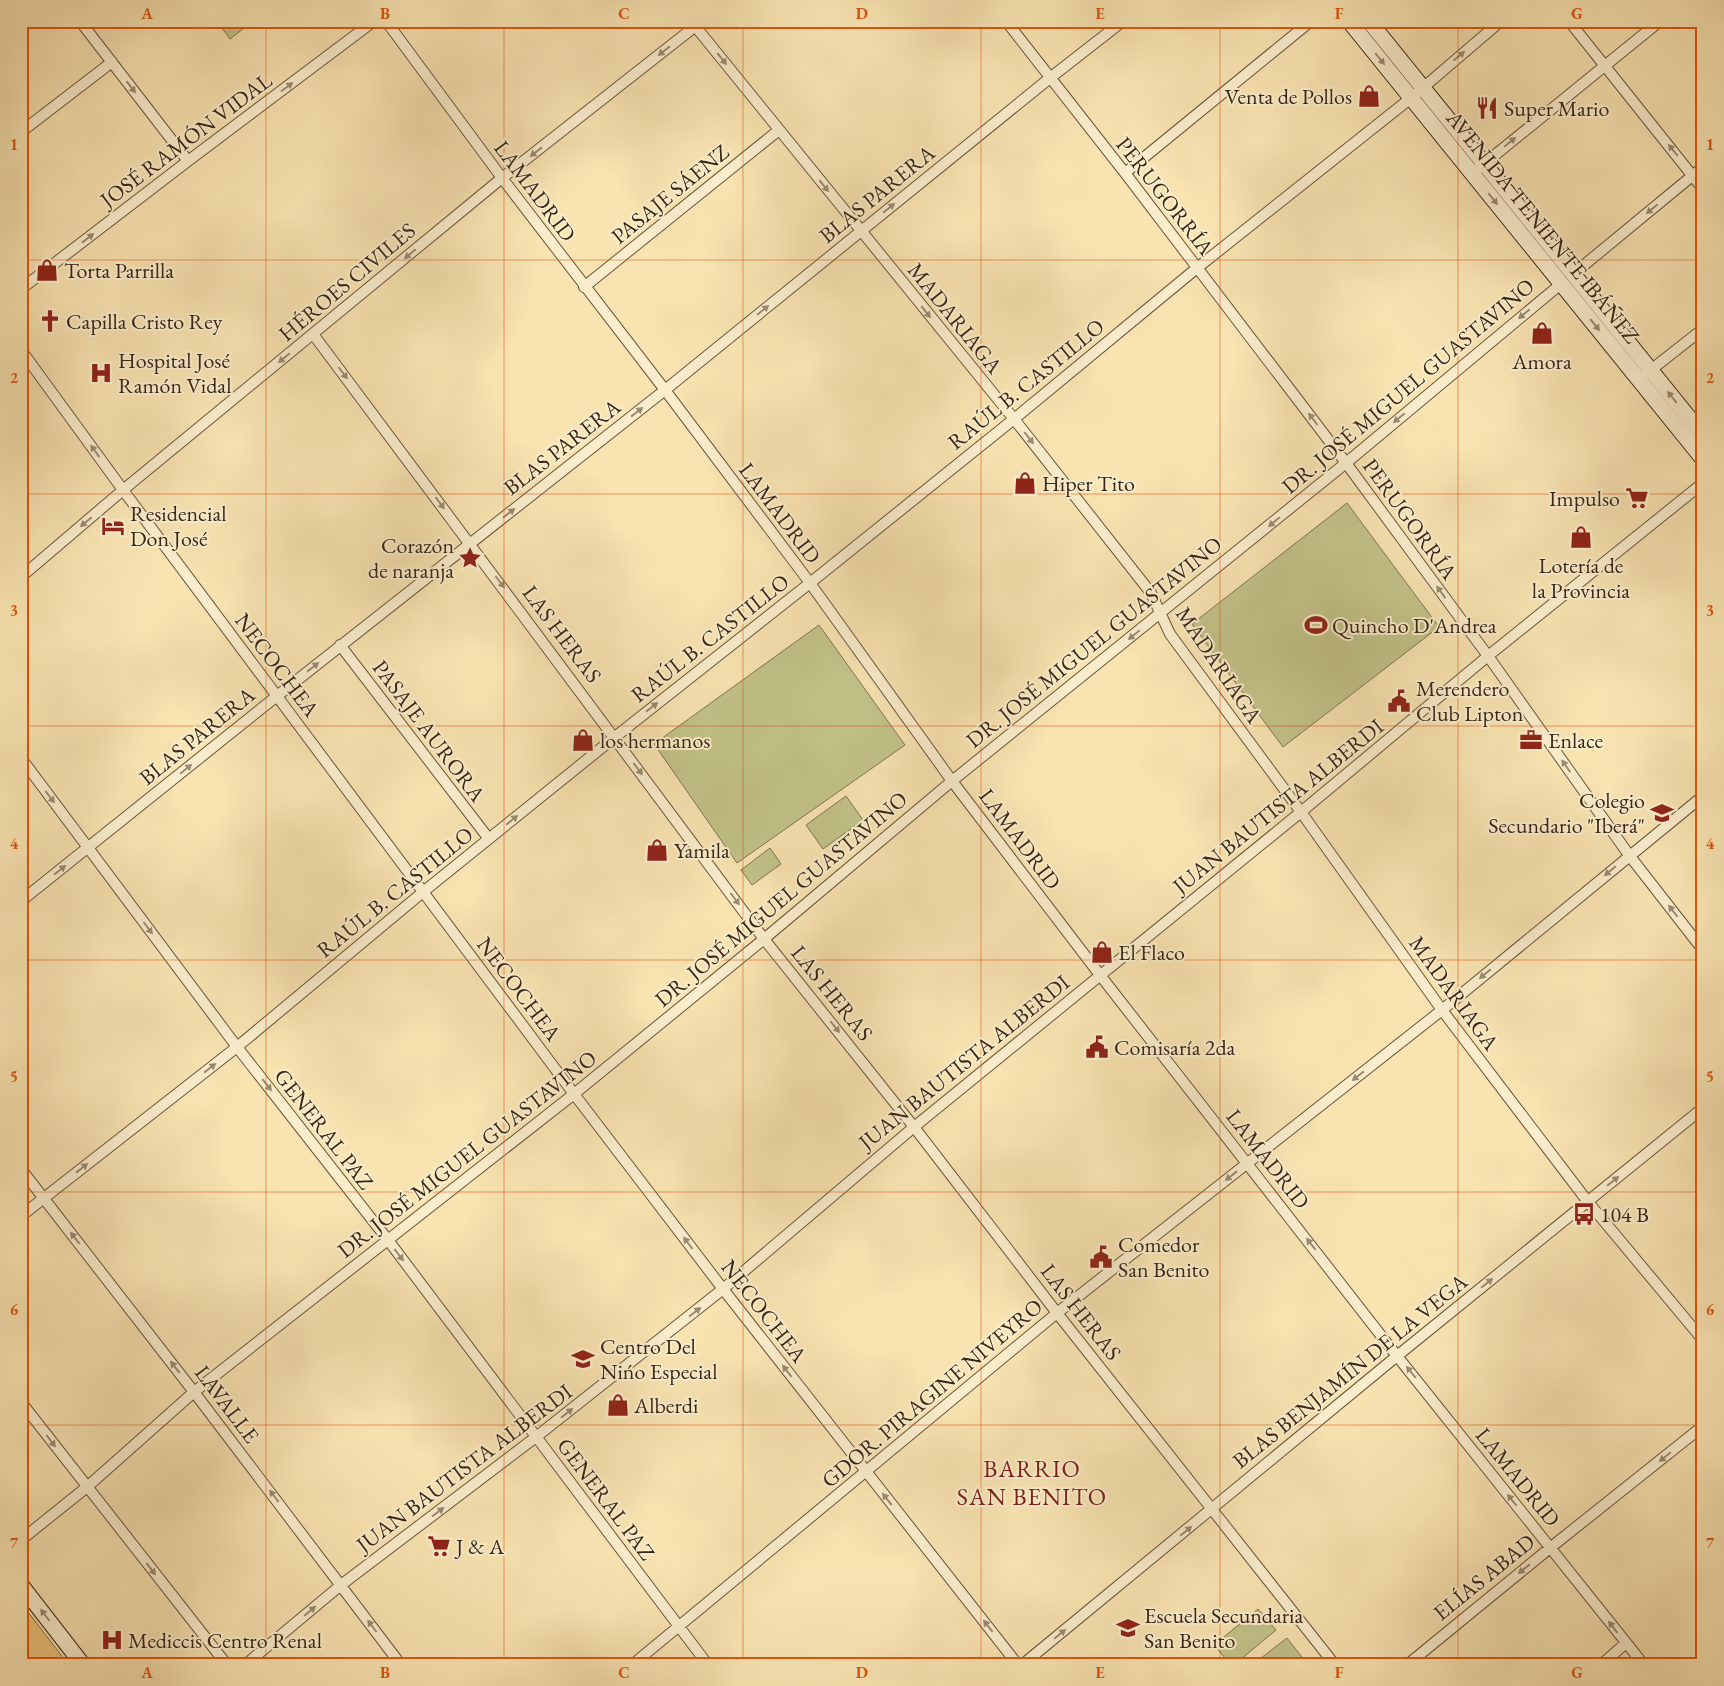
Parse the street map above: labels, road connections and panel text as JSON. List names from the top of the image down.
{
  "streets": {
    "main road": ["AVENIDA TENIENTE IBÁÑEZ"],
    "street": [
      "JOSÉ RAMÓN VIDAL",
      "LAMADRID",
      "PASAJE SÁENZ",
      "BLAS PARERA",
      "PERUGORRÍA",
      "HÉROES CIVILES",
      "MADARIAGA",
      "RAÚL B. CASTILLO",
      "DR. JOSÉ MIGUEL GUASTAVINO",
      "LAS HERAS",
      "NECOCHEA",
      "PASAJE AURORA",
      "JUAN BAUTISTA ALBERDI",
      "GENERAL PAZ",
      "BLAS BENJAMÍN DE LA VEGA",
      "GDOR. PIRAGINE NIVEYRO",
      "LAVALLE",
      "ELÍAS ABAD"
    ]
  },
  "crossings": [
    ["LAMADRID", "PASAJE SÁENZ"],
    ["LAMADRID", "BLAS PARERA"],
    ["LAMADRID", "HÉROES CIVILES"],
    ["LAMADRID", "RAÚL B. CASTILLO"],
    ["LAMADRID", "DR. JOSÉ MIGUEL GUASTAVINO"],
    ["LAMADRID", "JUAN BAUTISTA ALBERDI"],
    ["LAMADRID", "BLAS BENJAMÍN DE LA VEGA"],
    ["LAMADRID", "GDOR. PIRAGINE NIVEYRO"],
    ["LAMADRID", "ELÍAS ABAD"],
    ["PASAJE SÁENZ", "MADARIAGA"],
    ["BLAS PARERA", "PERUGORRÍA"],
    ["BLAS PARERA", "MADARIAGA"],
    ["BLAS PARERA", "LAS HERAS"],
    ["BLAS PARERA", "NECOCHEA"],
    ["BLAS PARERA", "PASAJE AURORA"],
    ["BLAS PARERA", "GENERAL PAZ"],
    ["PERUGORRÍA", "RAÚL B. CASTILLO"],
    ["PERUGORRÍA", "DR. JOSÉ MIGUEL GUASTAVINO"],
    ["PERUGORRÍA", "JUAN BAUTISTA ALBERDI"],
    ["PERUGORRÍA", "GDOR. PIRAGINE NIVEYRO"],
    ["AVENIDA TENIENTE IBÁÑEZ", "RAÚL B. CASTILLO"],
    ["AVENIDA TENIENTE IBÁÑEZ", "DR. JOSÉ MIGUEL GUASTAVINO"],
    ["HÉROES CIVILES", "MADARIAGA"],
    ["HÉROES CIVILES", "LAS HERAS"],
    ["HÉROES CIVILES", "NECOCHEA"],
    ["MADARIAGA", "RAÚL B. CASTILLO"],
    ["MADARIAGA", "DR. JOSÉ MIGUEL GUASTAVINO"],
    ["MADARIAGA", "JUAN BAUTISTA ALBERDI"],
    ["MADARIAGA", "BLAS BENJAMÍN DE LA VEGA"],
    ["MADARIAGA", "GDOR. PIRAGINE NIVEYRO"],
    ["RAÚL B. CASTILLO", "LAS HERAS"],
    ["RAÚL B. CASTILLO", "NECOCHEA"],
    ["RAÚL B. CASTILLO", "PASAJE AURORA"],
    ["RAÚL B. CASTILLO", "GENERAL PAZ"],
    ["RAÚL B. CASTILLO", "LAVALLE"],
    ["DR. JOSÉ MIGUEL GUASTAVINO", "LAS HERAS"],
    ["DR. JOSÉ MIGUEL GUASTAVINO", "NECOCHEA"],
    ["DR. JOSÉ MIGUEL GUASTAVINO", "GENERAL PAZ"],
    ["DR. JOSÉ MIGUEL GUASTAVINO", "LAVALLE"],
    ["LAS HERAS", "JUAN BAUTISTA ALBERDI"],
    ["LAS HERAS", "BLAS BENJAMÍN DE LA VEGA"],
    ["LAS HERAS", "GDOR. PIRAGINE NIVEYRO"],
    ["NECOCHEA", "JUAN BAUTISTA ALBERDI"],
    ["NECOCHEA", "GDOR. PIRAGINE NIVEYRO"],
    ["JUAN BAUTISTA ALBERDI", "GENERAL PAZ"],
    ["JUAN BAUTISTA ALBERDI", "LAVALLE"],
    ["GENERAL PAZ", "GDOR. PIRAGINE NIVEYRO"]
  ],
  "one_way": [
    "JOSÉ RAMÓN VIDAL",
    "BLAS PARERA",
    "PERUGORRÍA",
    "HÉROES CIVILES",
    "MADARIAGA",
    "RAÚL B. CASTILLO",
    "DR. JOSÉ MIGUEL GUASTAVINO",
    "LAS HERAS",
    "NECOCHEA",
    "GENERAL PAZ",
    "BLAS BENJAMÍN DE LA VEGA",
    "GDOR. PIRAGINE NIVEYRO",
    "LAVALLE",
    "ELÍAS ABAD"
  ],
  "districts": ["BARRIO SAN BENITO"],
  "places": {
    "shop": [
      "Venta de Pollos",
      "Torta Parrilla",
      "Amora",
      "Hiper Tito",
      "Lotería de la Provincia",
      "los hermanos",
      "Yamila",
      "El Flaco",
      "Alberdi"
    ],
    "restaurant": ["Super Mario"],
    "church": ["Capilla Cristo Rey"],
    "hospital": ["Hospital José Ramón Vidal", "Mediccis Centro Renal"],
    "supermarket": ["Impulso", "J & A"],
    "hotel": ["Residencial Don José"],
    "place": ["Corazón de naranja"],
    "sports": ["Quincho D'Andrea"],
    "public building": ["Merendero Club Lipton", "Comisaría 2da", "Comedor San Benito"],
    "office": ["Enlace"],
    "school or university": ["Colegio Secundario \"Iberá\"", "Centro Del Nińo Especial", "Escuela Secundaria San Benito"],
    "bus stop": ["104 B"]
  },
  "grid": {
    "columns": [
      "A",
      "B",
      "C",
      "D",
      "E",
      "F",
      "G"
    ],
    "rows": [
      "1",
      "2",
      "3",
      "4",
      "5",
      "6",
      "7"
    ]
  }
}
